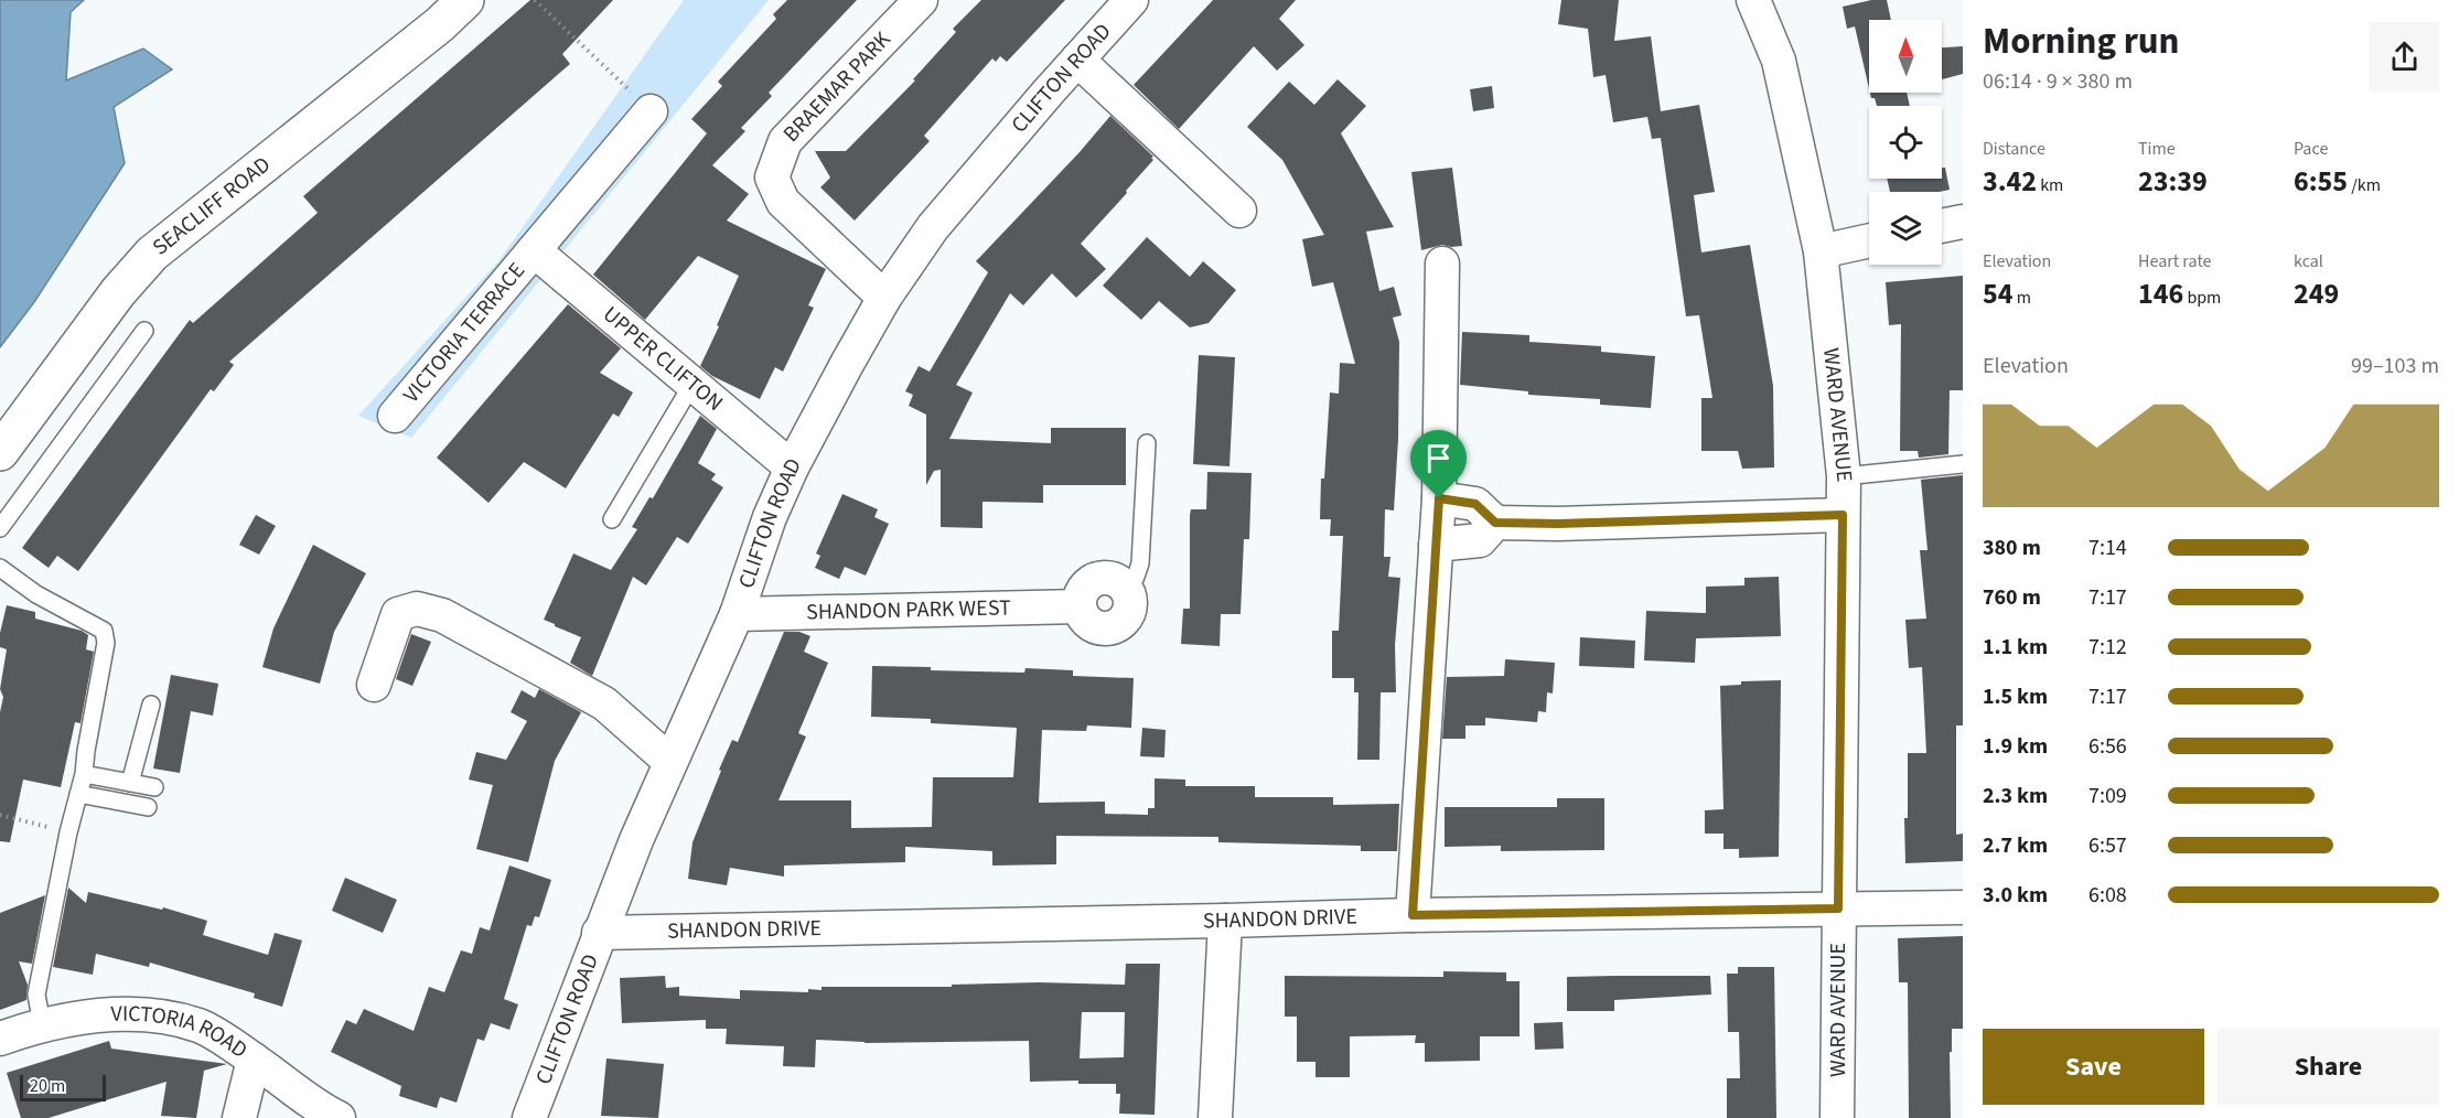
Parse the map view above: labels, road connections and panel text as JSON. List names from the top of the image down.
{
  "streets": {
    "street": [
      "CLIFTON ROAD",
      "BRAEMAR PARK",
      "SEACLIFF ROAD",
      "VICTORIA TERRACE",
      "UPPER CLIFTON",
      "WARD AVENUE",
      "SHANDON PARK WEST",
      "SHANDON DRIVE",
      "VICTORIA ROAD"
    ]
  },
  "crossings": [
    ["CLIFTON ROAD", "BRAEMAR PARK"],
    ["CLIFTON ROAD", "UPPER CLIFTON"],
    ["CLIFTON ROAD", "SHANDON PARK WEST"],
    ["CLIFTON ROAD", "SHANDON DRIVE"],
    ["VICTORIA TERRACE", "UPPER CLIFTON"],
    ["WARD AVENUE", "SHANDON DRIVE"]
  ],
  "scale_bar": "20 m",
  "north": "top",
  "page": {
    "heading": ["Morning run", "06:14 · 9 × 380 m"],
    "stats": [
      ["Distance", "3.42 km"],
      ["Time", "23:39"],
      ["Pace", "6:55 /km"],
      ["Elevation", "54 m"],
      ["Heart rate", "146 bpm"],
      ["kcal", "249"]
    ],
    "chart": ["Elevation", "99–103 m"],
    "list": [
      {
        "name": "380 m",
        "note": "7:14"
      },
      {
        "name": "760 m",
        "note": "7:17"
      },
      {
        "name": "1.1 km",
        "note": "7:12"
      },
      {
        "name": "1.5 km",
        "note": "7:17"
      },
      {
        "name": "1.9 km",
        "note": "6:56"
      },
      {
        "name": "2.3 km",
        "note": "7:09"
      },
      {
        "name": "2.7 km",
        "note": "6:57"
      },
      {
        "name": "3.0 km",
        "note": "6:08"
      }
    ],
    "buttons": ["Save", "Share"],
    "scale": "20 m"
  }
}
